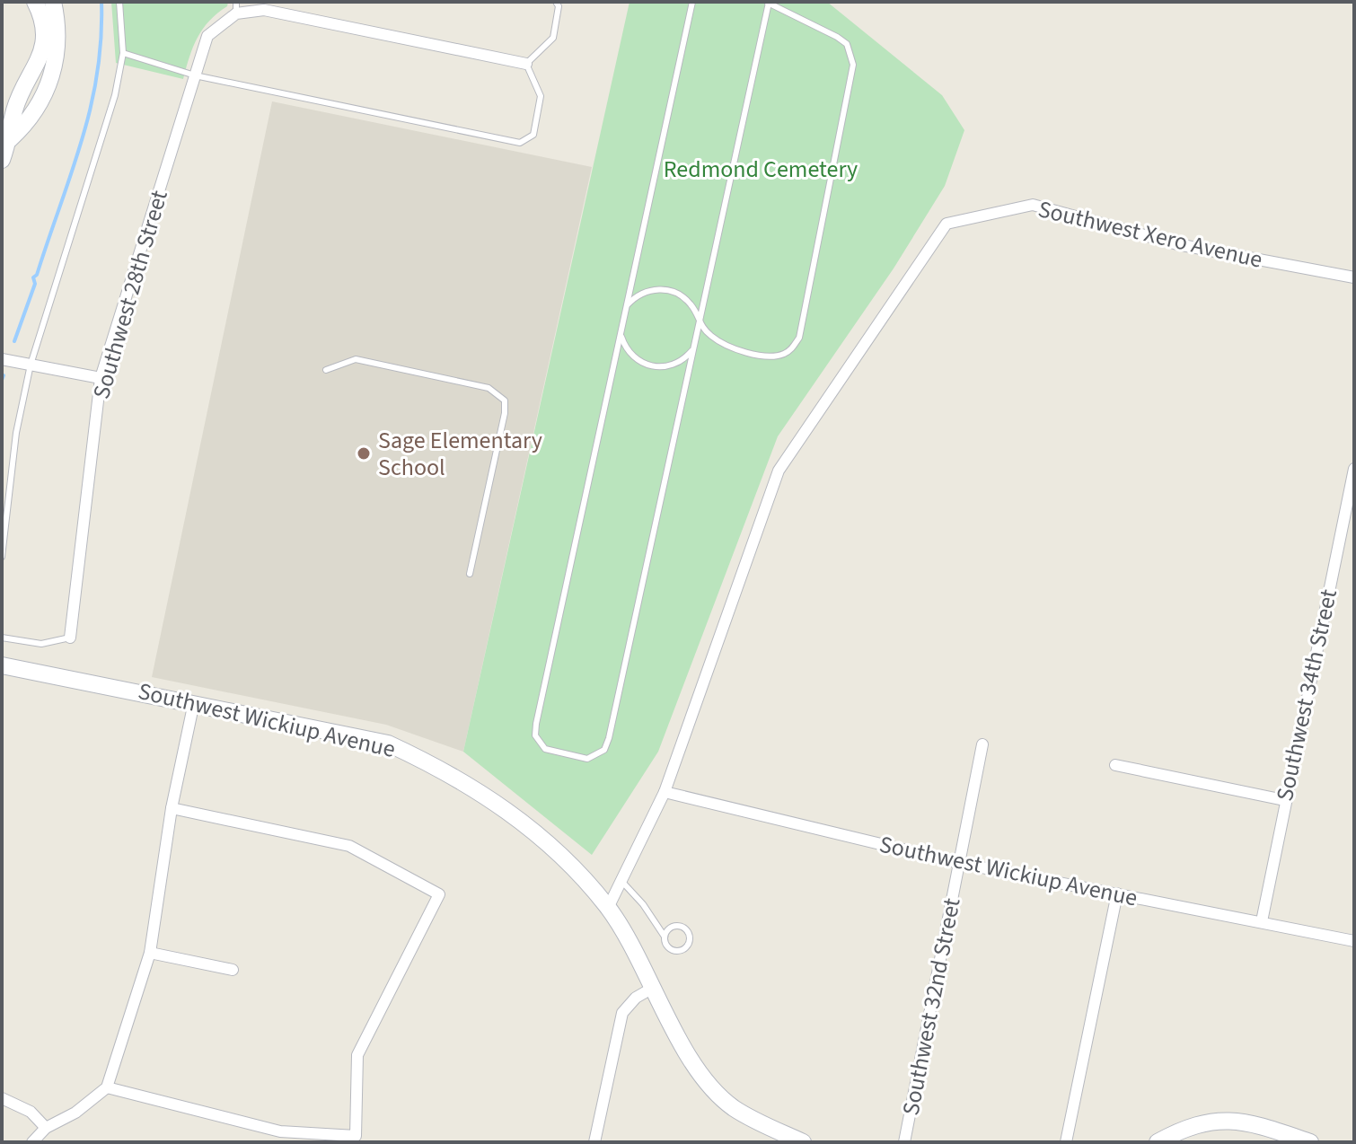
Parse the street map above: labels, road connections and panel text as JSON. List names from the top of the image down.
{
  "streets": {
    "street": [
      "Southwest Xero Avenue",
      "Southwest 28th Street",
      "Southwest 34th Street",
      "Southwest Wickiup Avenue",
      "Southwest 32nd Street"
    ]
  },
  "crossings": [
    ["Southwest Xero Avenue", "Southwest Wickiup Avenue"],
    ["Southwest 34th Street", "Southwest Wickiup Avenue"],
    ["Southwest Wickiup Avenue", "Southwest 32nd Street"]
  ],
  "parks": ["Redmond Cemetery"],
  "places": ["Sage Elementary School"]
}
